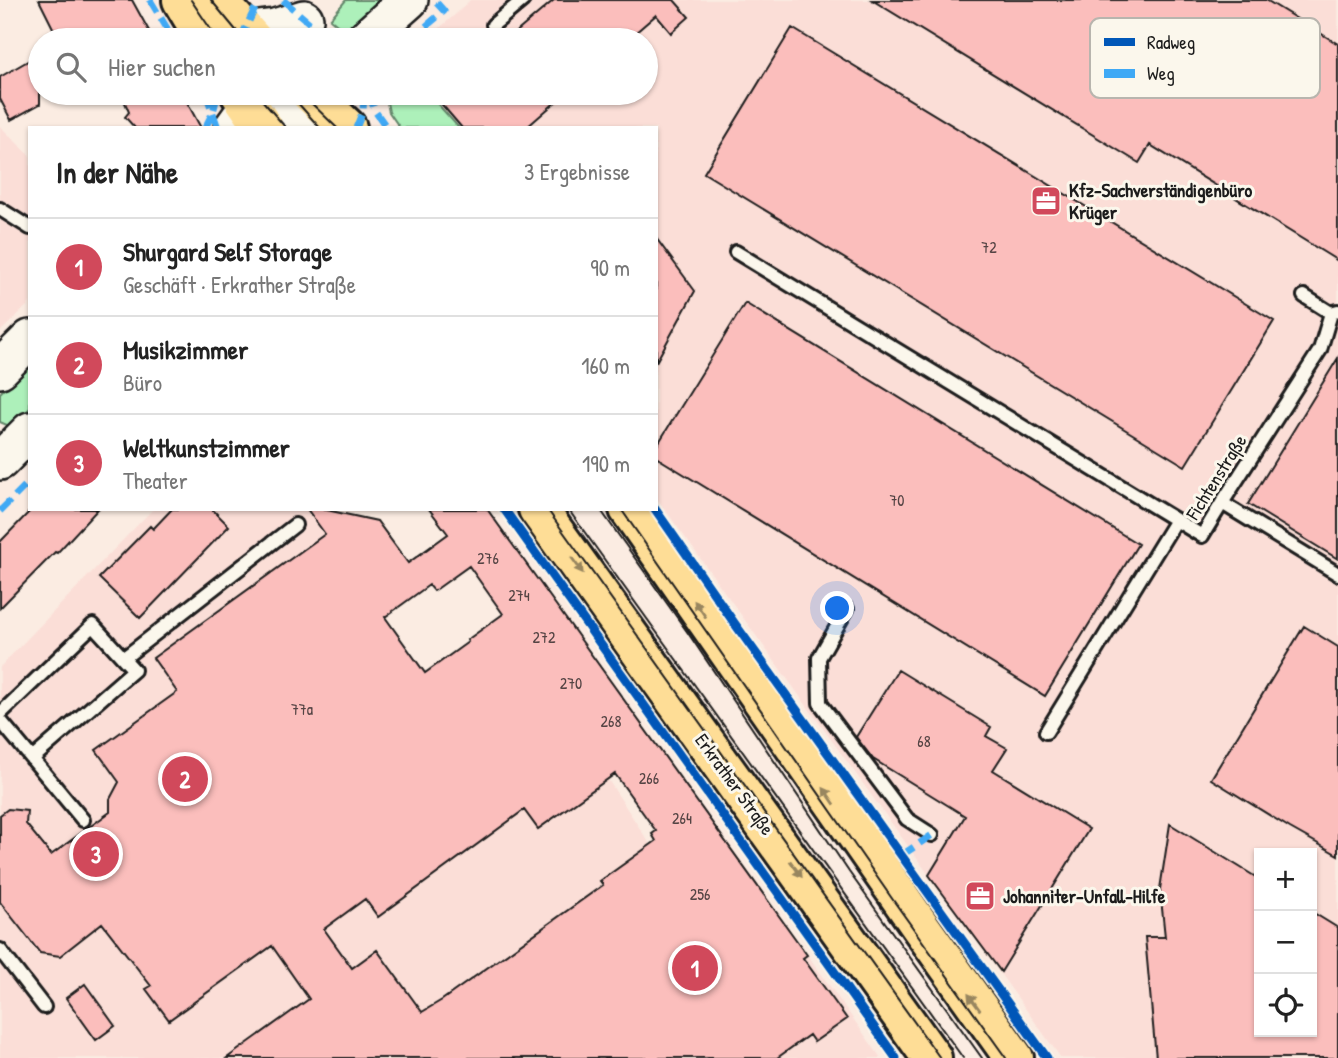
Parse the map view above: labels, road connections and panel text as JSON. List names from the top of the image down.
{
  "streets": {
    "main road": ["Erkrather Straße"],
    "lane": ["Fichtenstraße"]
  },
  "places": {
    "office": ["Kfz-Sachverständigenbüro Krüger", "Johanniter-Unfall-Hilfe"]
  },
  "house_numbers": [
    "72",
    "70",
    "276",
    "274",
    "272",
    "270",
    "77a",
    "268",
    "68",
    "266",
    "264",
    "256"
  ],
  "legend": ["Radweg", "Weg"],
  "page": {
    "search": "Hier suchen",
    "heading": ["In der Nähe", "3 Ergebnisse"],
    "list": [
      {
        "mark": "1",
        "name": "Shurgard Self Storage",
        "note": "Geschäft · Erkrather Straße",
        "value": "90 m"
      },
      {
        "mark": "2",
        "name": "Musikzimmer",
        "note": "Büro",
        "value": "160 m"
      },
      {
        "mark": "3",
        "name": "Weltkunstzimmer",
        "note": "Theater",
        "value": "190 m"
      }
    ],
    "pins": ["2", "3", "1"],
    "map_buttons": ["+", "−"]
  }
}
